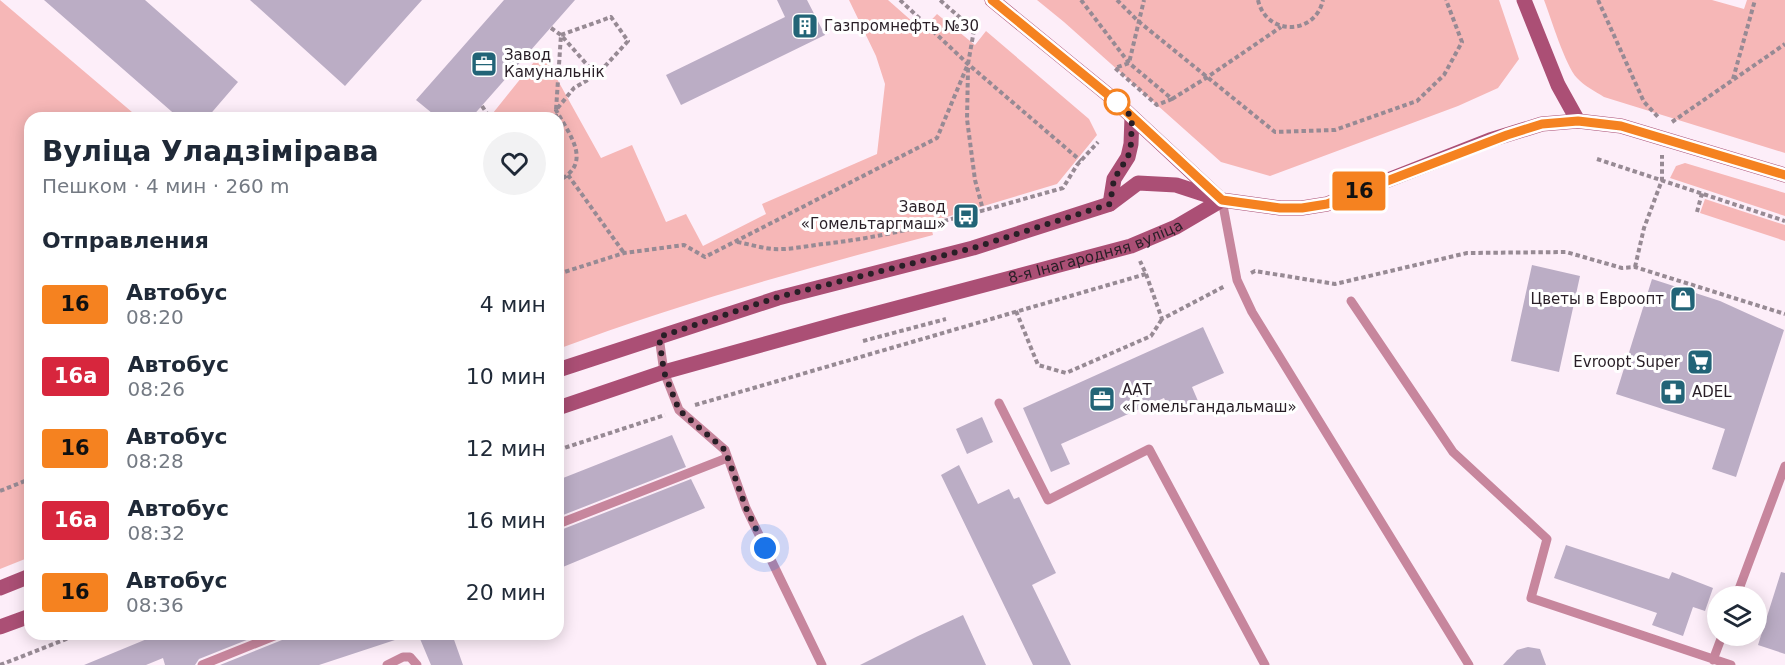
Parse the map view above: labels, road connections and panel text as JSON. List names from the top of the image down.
{
  "streets": {
    "main road": ["8-я Інагародняя вуліца"]
  },
  "places": {
    "building": ["Газпромнефть №30"],
    "office": ["Завод Камунальнік", "ААТ «Гомельгандальмаш»"],
    "bus stop": ["Завод «Гомельтаргмаш»"],
    "shop": ["Цветы в Евроопт"],
    "supermarket": ["Evroopt Super"],
    "pharmacy": ["ADEL"]
  },
  "lines": ["bus line 16"],
  "page": {
    "on_map": "16",
    "heading": [
      ["Вуліца Уладзімірава", "Пешком · 4 мин · 260 m"],
      "Отправления"
    ],
    "list": [
      {
        "mark": "16",
        "name": "Автобус",
        "note": "08:20",
        "value": "4 мин"
      },
      {
        "mark": "16а",
        "name": "Автобус",
        "note": "08:26",
        "value": "10 мин"
      },
      {
        "mark": "16",
        "name": "Автобус",
        "note": "08:28",
        "value": "12 мин"
      },
      {
        "mark": "16а",
        "name": "Автобус",
        "note": "08:32",
        "value": "16 мин"
      },
      {
        "mark": "16",
        "name": "Автобус",
        "note": "08:36",
        "value": "20 мин"
      }
    ]
  }
}
